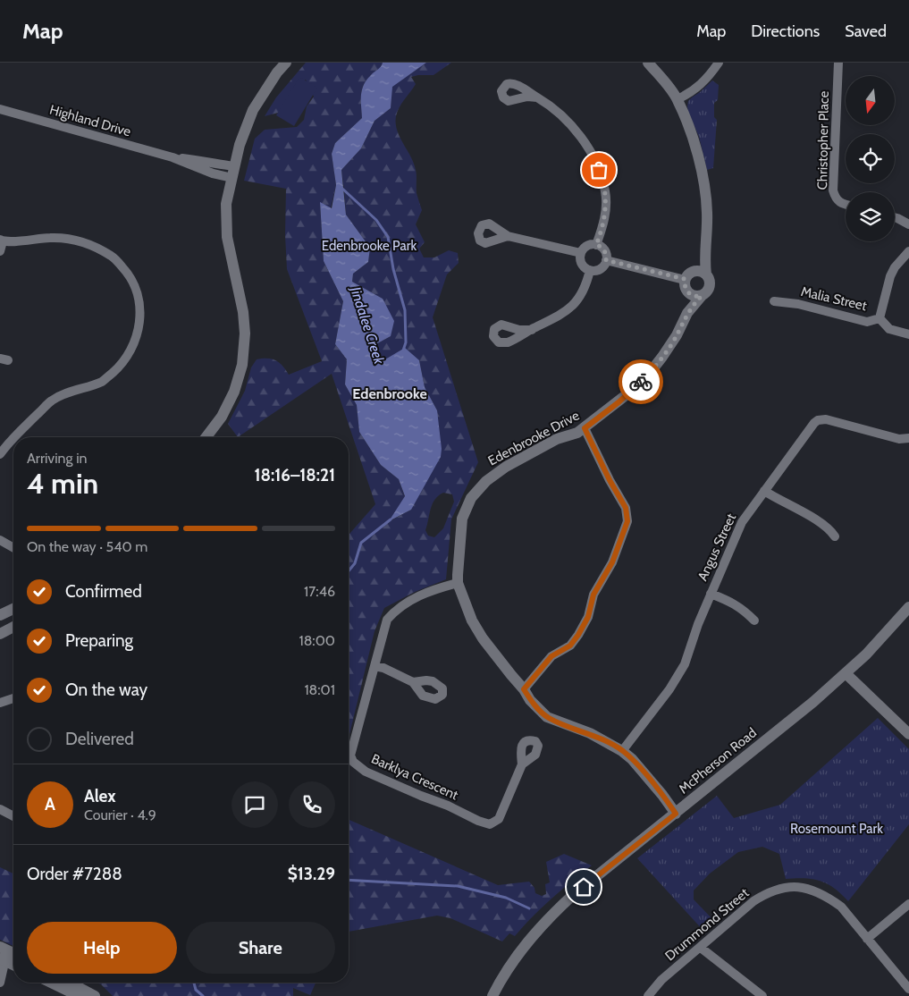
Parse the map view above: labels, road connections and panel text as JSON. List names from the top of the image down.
{
  "streets": {
    "street": [
      "Highland Drive",
      "Christopher Place",
      "Malia Street",
      "Edenbrooke Drive",
      "Angus Street",
      "McPherson Road",
      "Barklya Crescent",
      "Drummond Street"
    ]
  },
  "crossings": [
    ["Edenbrooke Drive", "Angus Street"],
    ["Edenbrooke Drive", "McPherson Road"],
    ["Edenbrooke Drive", "Barklya Crescent"]
  ],
  "districts": ["Edenbrooke"],
  "water": ["Jindalee Creek"],
  "parks": ["Edenbrooke Park", "Rosemount Park"],
  "north": "bottom",
  "page": {
    "header": "Map",
    "nav": ["Map", "Directions", "Saved"],
    "heading": ["4 min", "Arriving in", "18:16–18:21"],
    "panel": [
      "Alex",
      "Courier · 4.9",
      "Order #7288",
      "$13.29"
    ],
    "bar": "On the way · 540 m",
    "list": [
      ["Confirmed", "17:46"],
      ["Preparing", "18:00"],
      ["On the way", "18:01"],
      "Delivered"
    ],
    "round": "A",
    "buttons": ["Help", "Share"]
  }
}
